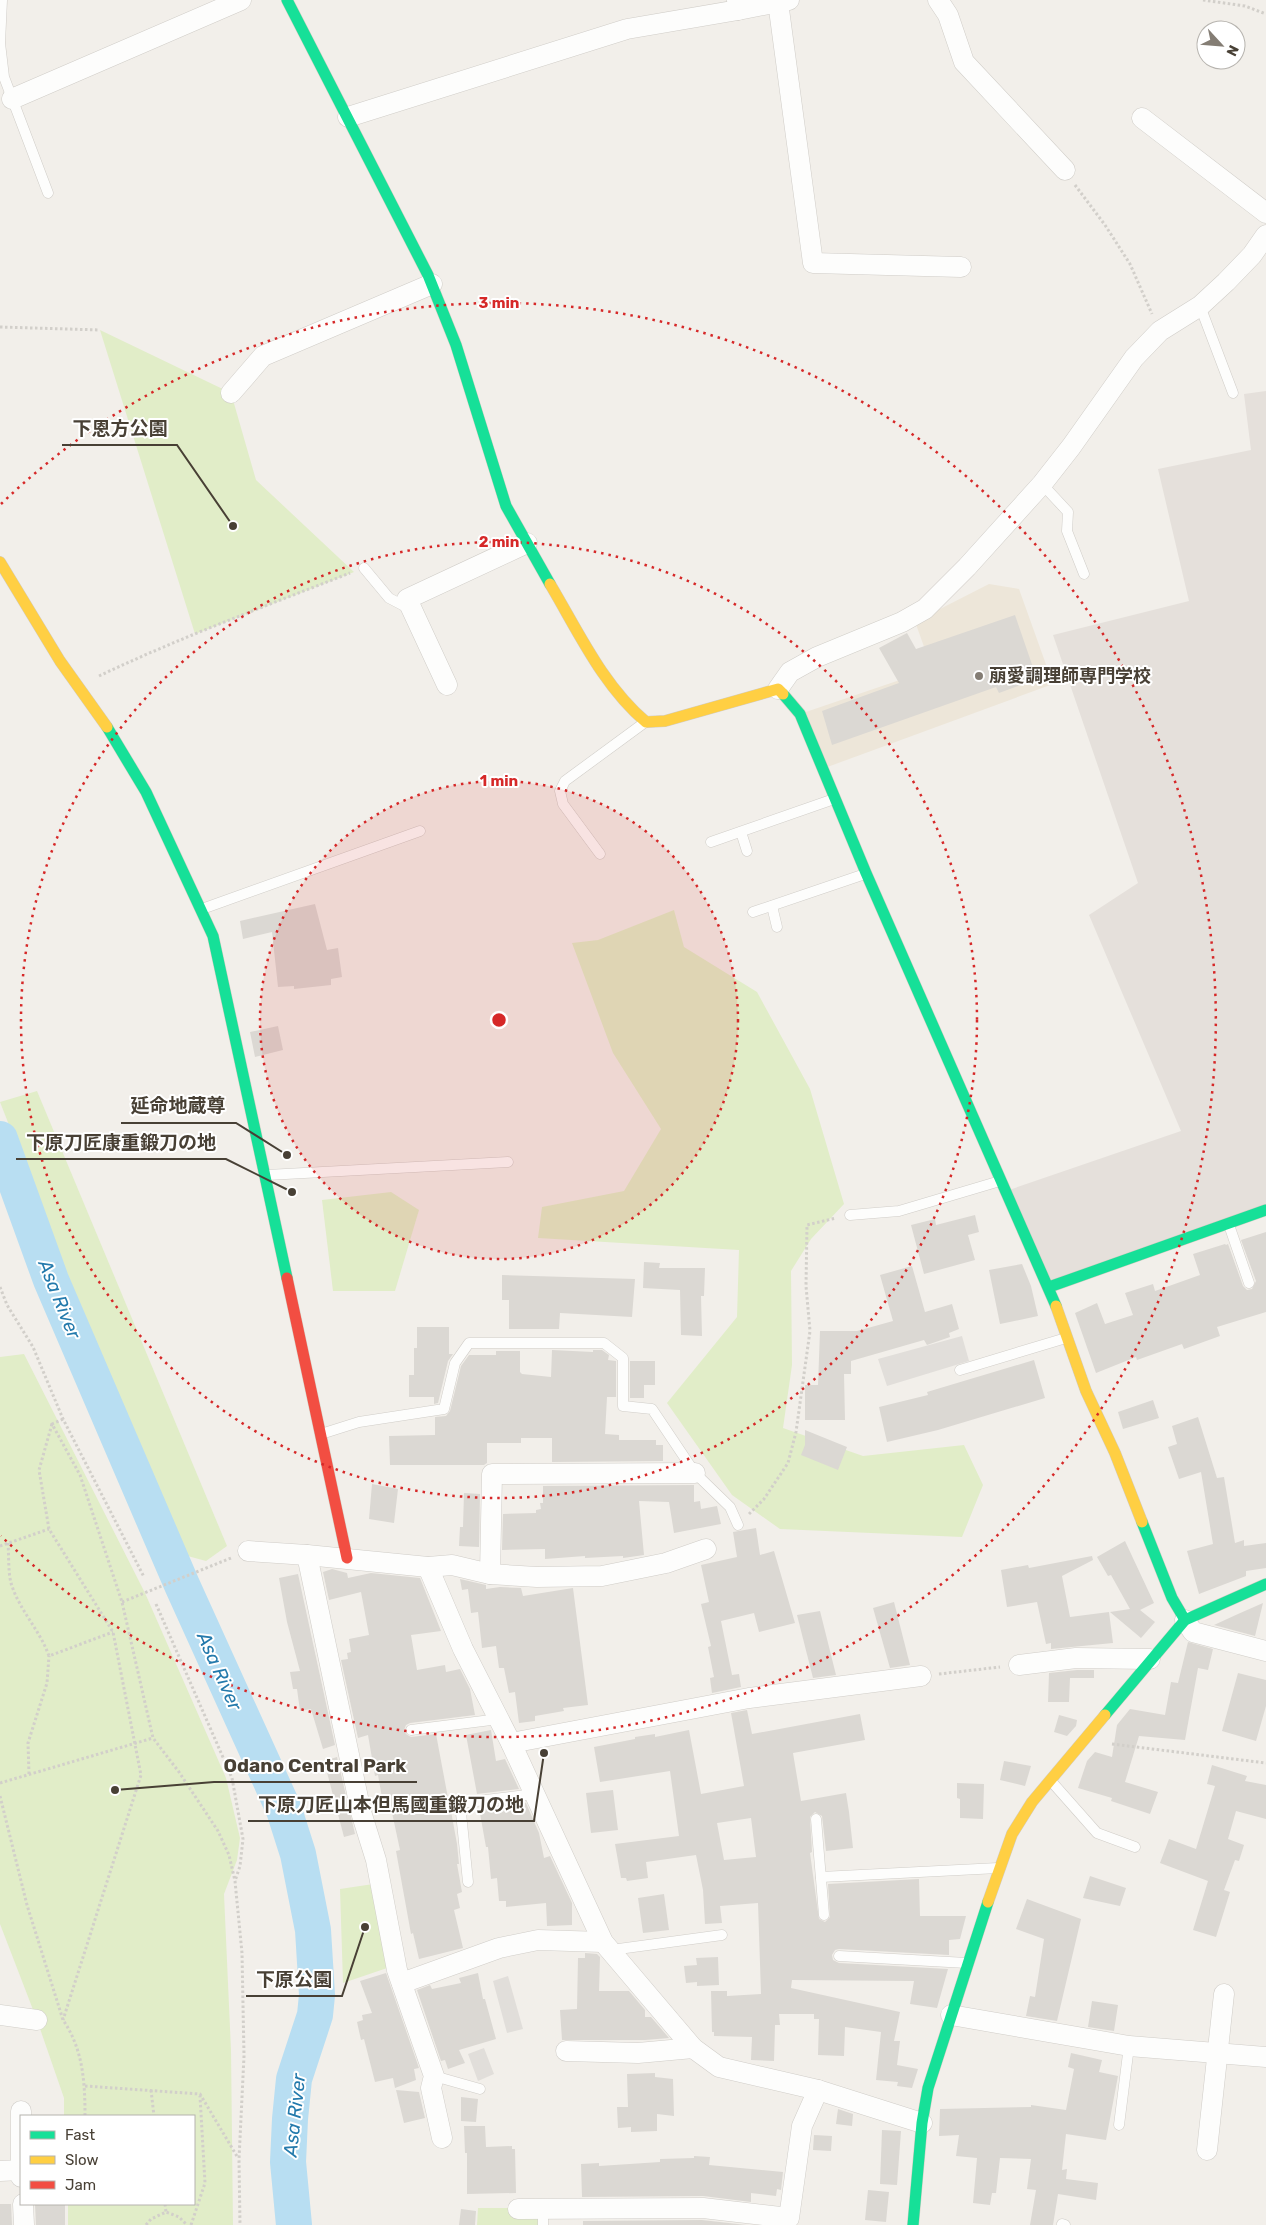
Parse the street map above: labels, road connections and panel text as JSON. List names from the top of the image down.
{
  "water": ["Asa River"],
  "places": [
    "下恩方公園",
    "萠愛調理師専門学校",
    "延命地蔵尊",
    "下原刀匠康重鍛刀の地",
    "下原刀匠山本但馬國重鍛刀の地",
    "Odano Central Park",
    "下原公園"
  ],
  "legend": ["Fast", "Slow", "Jam"],
  "north": "bottom right",
  "rings": ["3 min", "2 min", "1 min"]
}
